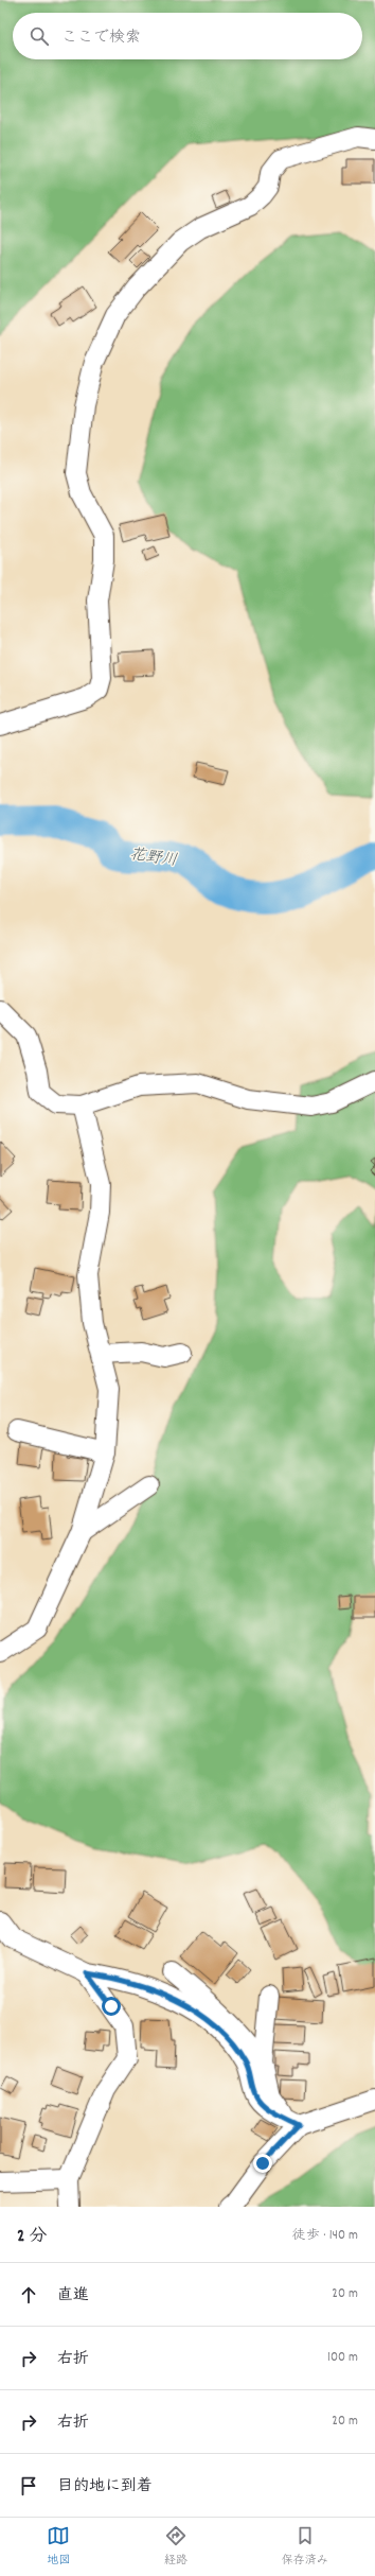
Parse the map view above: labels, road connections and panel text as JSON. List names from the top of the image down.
{
  "water": ["花野川"],
  "page": {
    "search": "ここで検索",
    "heading": ["2 分", "徒歩 · 140 m"],
    "list": [
      ["直進", "20 m"],
      ["右折", "100 m"],
      ["右折", "20 m"],
      "目的地に到着"
    ],
    "nav": ["地図", "経路", "保存済み"]
  }
}
